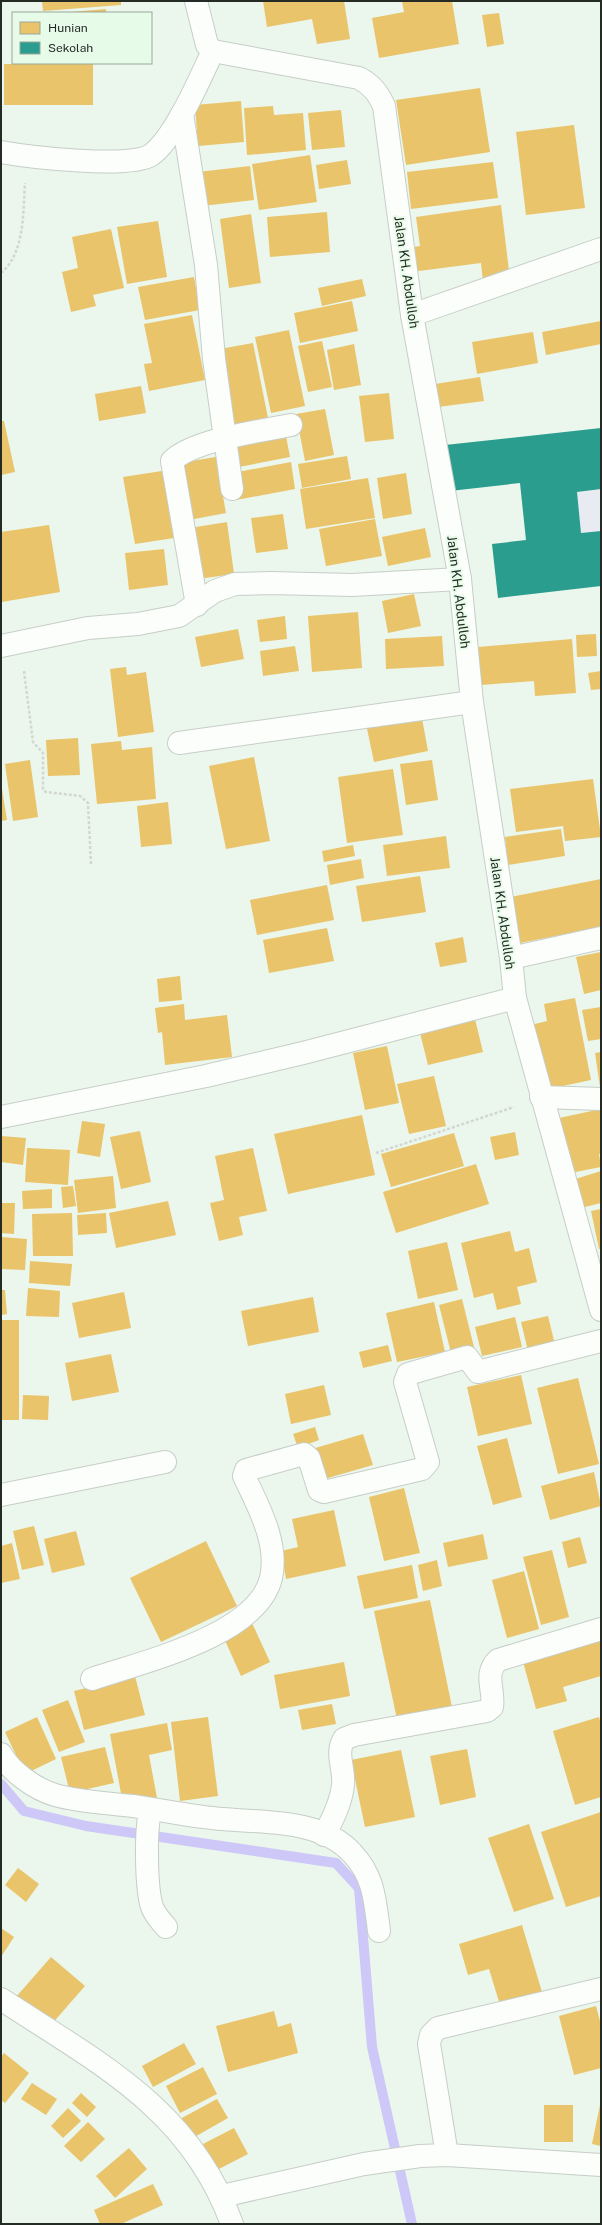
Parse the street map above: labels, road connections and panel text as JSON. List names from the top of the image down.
{
  "streets": {
    "street": ["Jalan KH. Abdulloh"]
  },
  "legend": ["Hunian", "Sekolah"]
}
